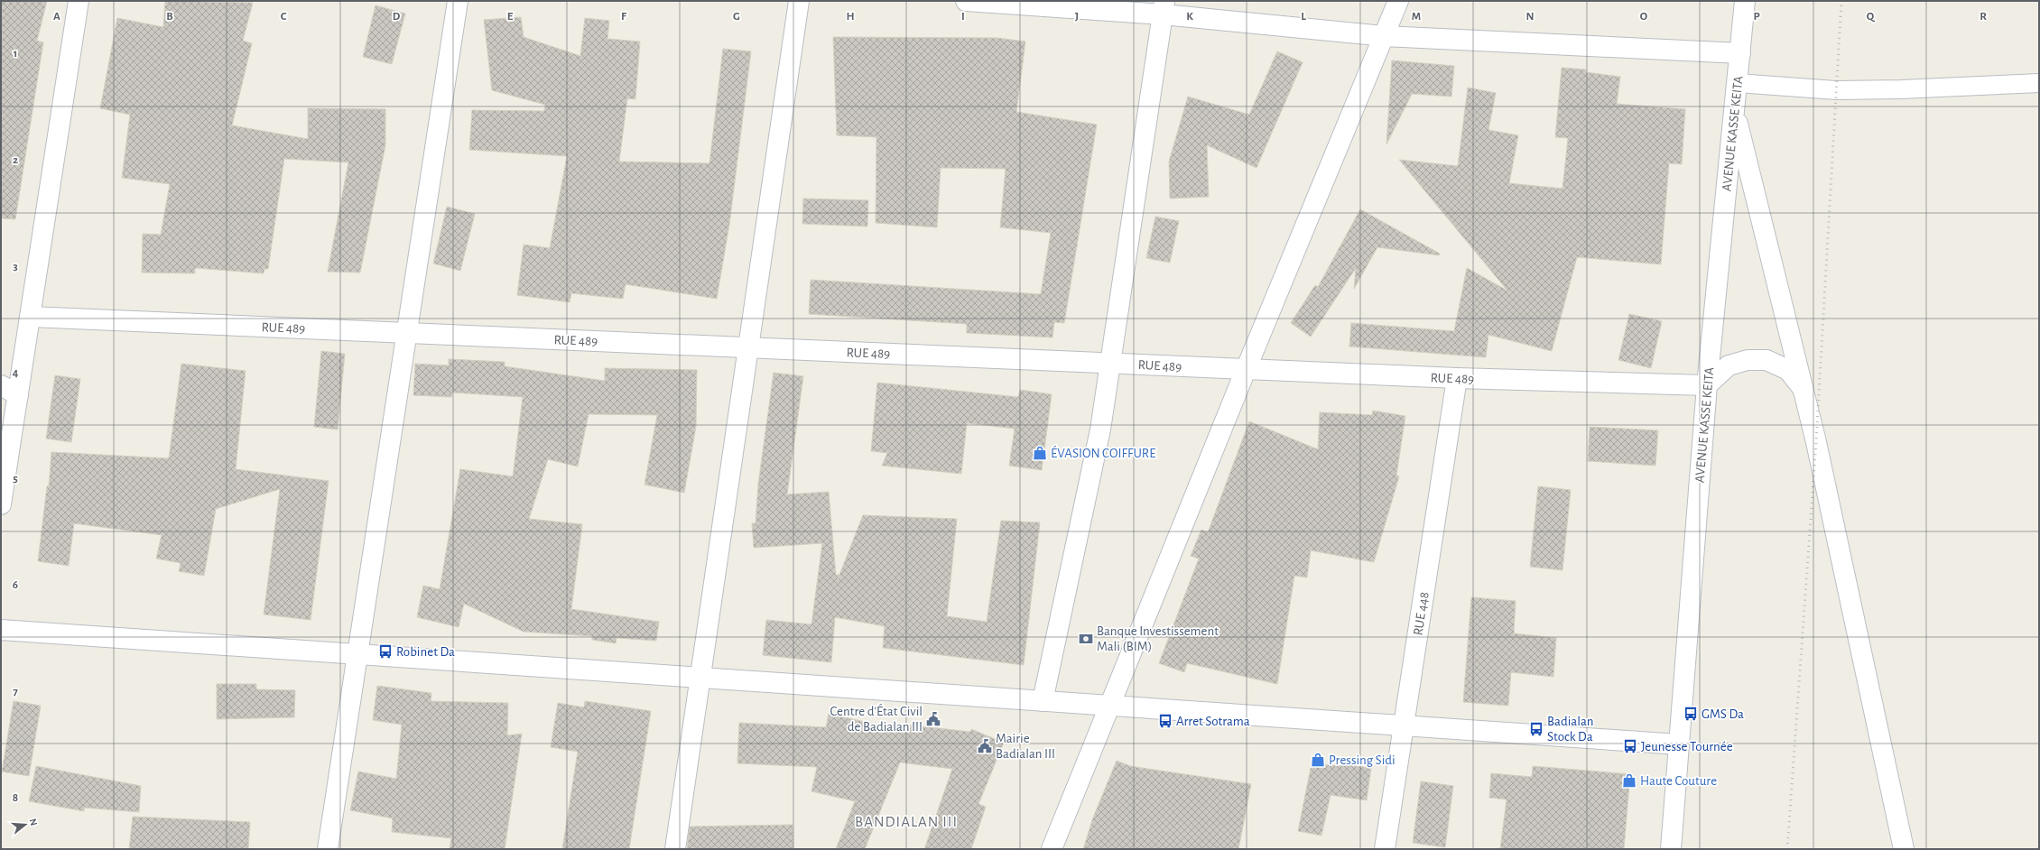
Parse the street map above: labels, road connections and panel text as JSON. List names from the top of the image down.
{
  "streets": {
    "street": ["AVENUE KASSE KEITA", "RUE 489", "RUE 448"]
  },
  "crossings": [
    ["AVENUE KASSE KEITA", "RUE 489"],
    ["RUE 489", "RUE 448"]
  ],
  "districts": ["BANDIALAN III"],
  "places": {
    "shop": ["ÉVASION COIFFURE", "Pressing Sidi", "Haute Couture"],
    "bank": ["Banque Investissement Mali (BIM)"],
    "bus stop": [
      "Robinet Da",
      "GMS Da",
      "Arret Sotrama",
      "Badialan Stock Da",
      "Jeunesse Tournée"
    ],
    "public building": ["Centre d'État Civil de Badialan III", "Mairie Badialan III"]
  },
  "north": "right",
  "grid": {
    "columns": [
      "A",
      "B",
      "C",
      "D",
      "E",
      "F",
      "G",
      "H",
      "I",
      "J",
      "K",
      "L",
      "M",
      "N",
      "O",
      "P",
      "Q",
      "R"
    ],
    "rows": [
      "1",
      "2",
      "3",
      "4",
      "5",
      "6",
      "7",
      "8"
    ]
  }
}
